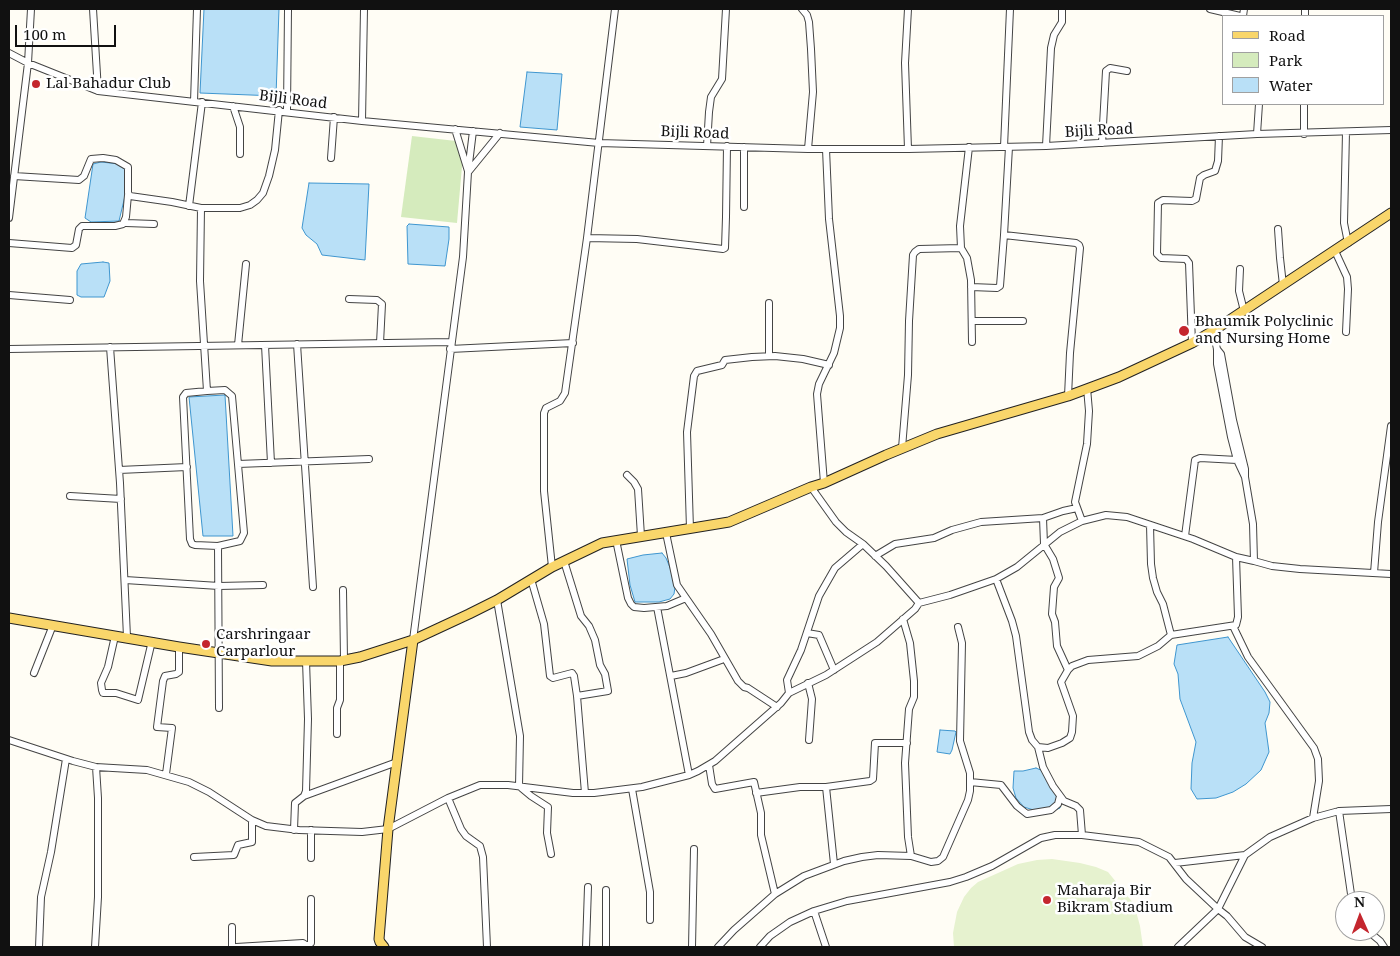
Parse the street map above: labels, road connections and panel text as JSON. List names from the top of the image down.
{
  "streets": {
    "street": ["Bijli Road"]
  },
  "places": [
    "Lal Bahadur Club",
    "Bhaumik Polyclinic and Nursing Home",
    "Carshringaar Carparlour",
    "Maharaja Bir Bikram Stadium"
  ],
  "legend": ["Road", "Park", "Water"],
  "scale_bar": "100 m",
  "north": "top"
}
